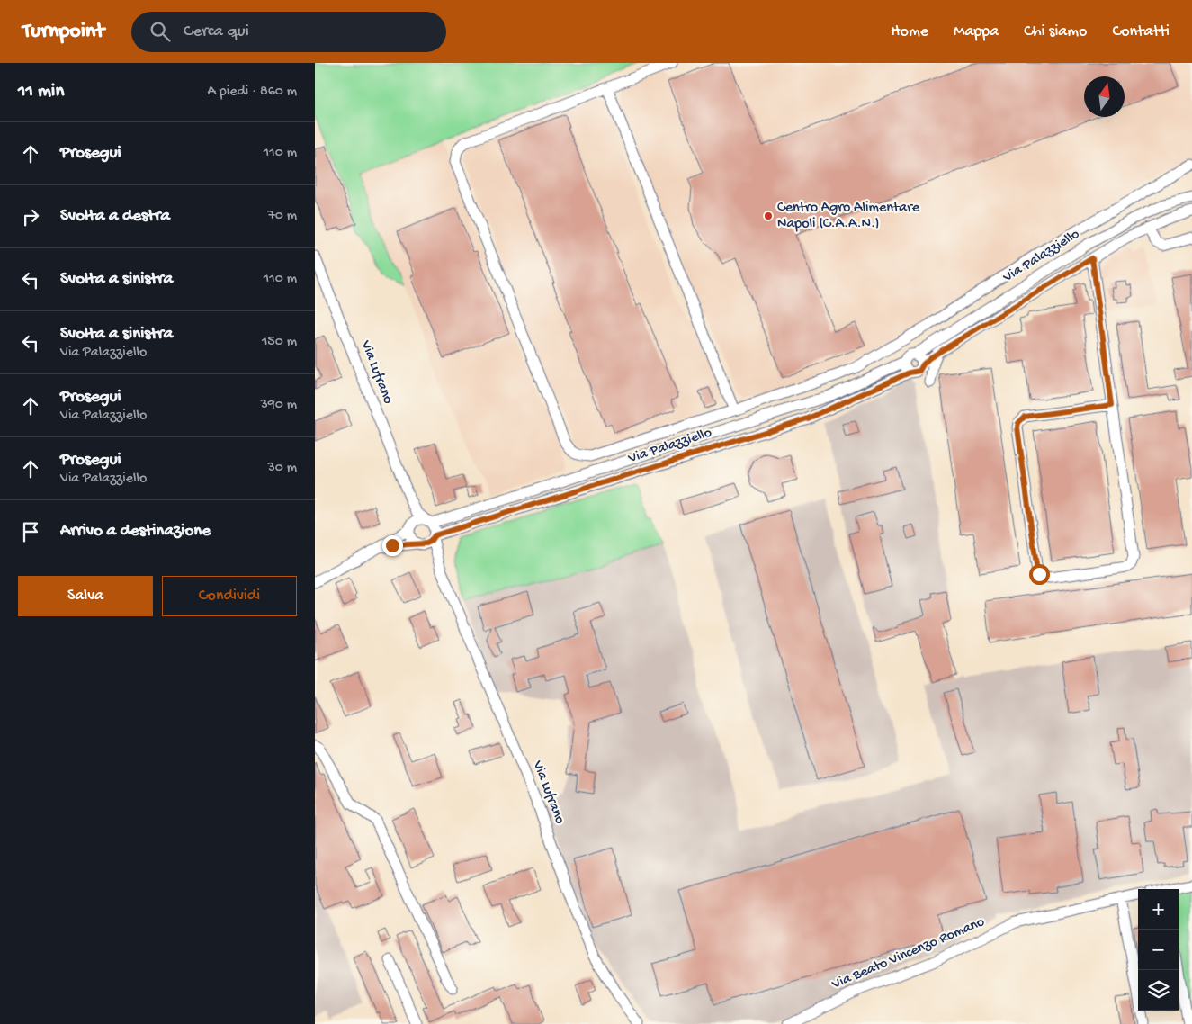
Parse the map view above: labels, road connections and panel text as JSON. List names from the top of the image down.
{
  "streets": {
    "street": ["Via Palazziello", "Via Lufrano", "Via Beato Vincenzo Romano"]
  },
  "crossings": [
    ["Via Palazziello", "Via Lufrano"]
  ],
  "places": ["Centro Agro Alimentare Napoli (C.A.A.N.)"],
  "north": "top",
  "page": {
    "header": "Turnpoint",
    "search": "Cerca qui",
    "nav": [
      "Home",
      "Mappa",
      "Chi siamo",
      "Contatti"
    ],
    "heading": ["11 min", "A piedi · 860 m"],
    "list": [
      ["Prosegui", "110 m"],
      ["Svolta a destra", "70 m"],
      ["Svolta a sinistra", "110 m"],
      ["Svolta a sinistra", "Via Palazziello", "150 m"],
      ["Prosegui", "Via Palazziello", "390 m"],
      ["Prosegui", "Via Palazziello", "30 m"],
      "Arrivo a destinazione"
    ],
    "buttons": ["Salva", "Condividi"],
    "map_buttons": ["+", "−"]
  }
}
